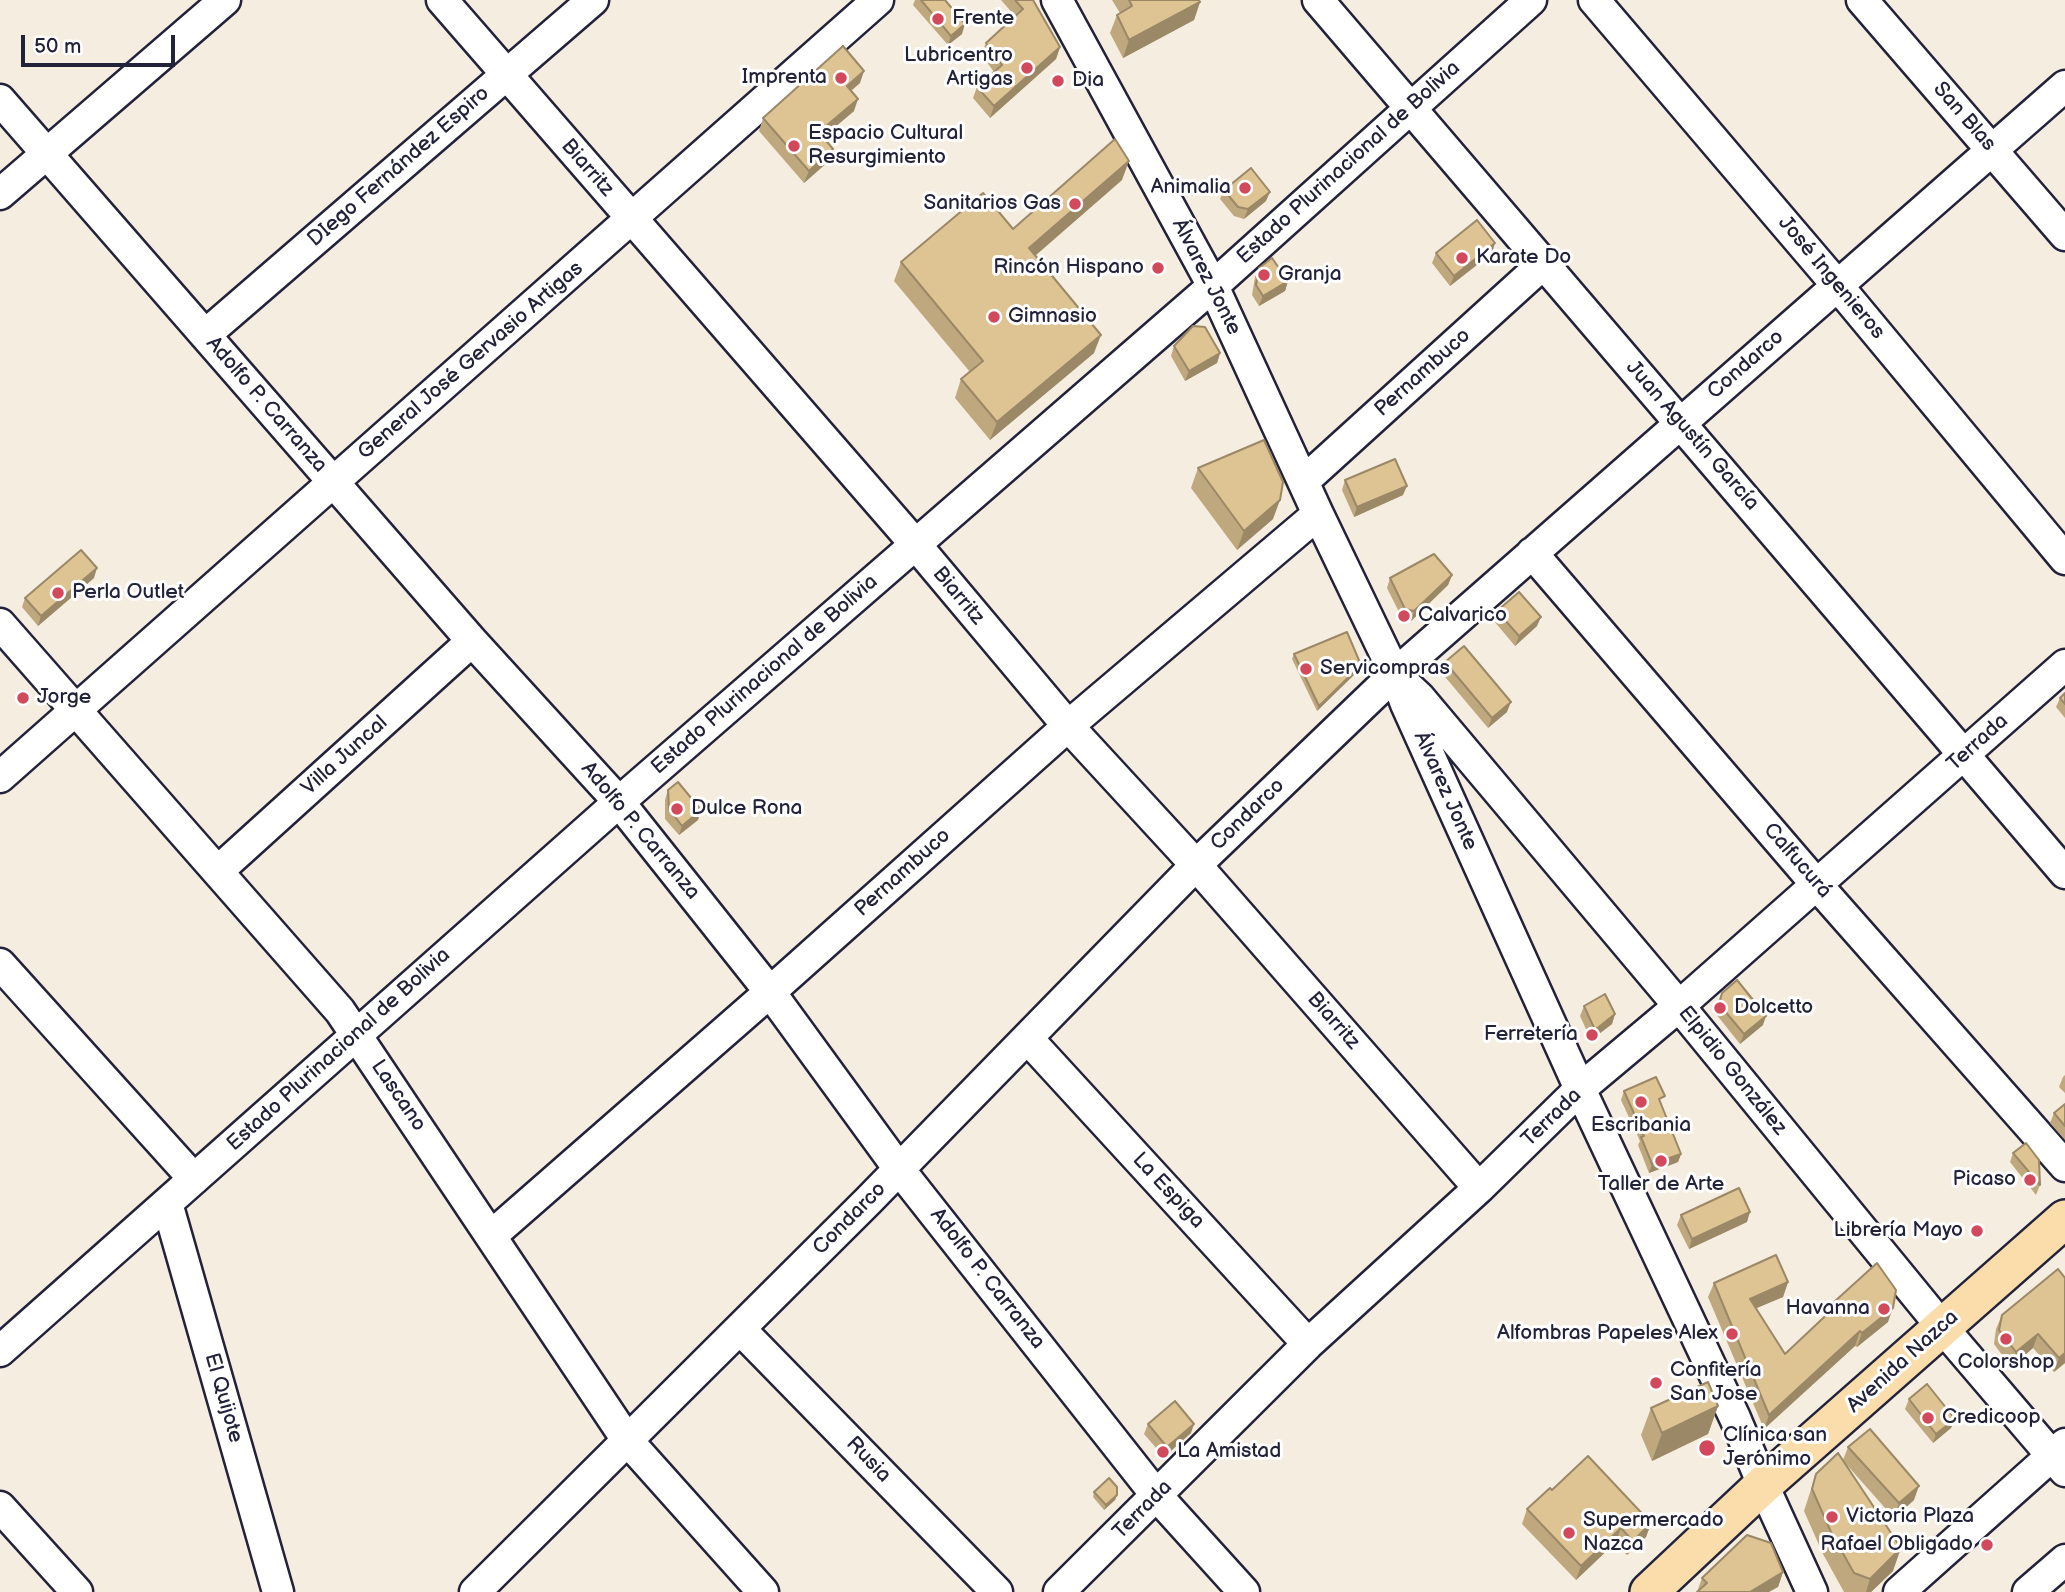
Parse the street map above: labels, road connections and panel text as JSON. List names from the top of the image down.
{
  "streets": {
    "main road": ["Avenida Nazca"],
    "street": [
      "San Blas",
      "Estado Plurinacional de Bolivia",
      "DIego Fernández Espiro",
      "Biarritz",
      "Álvarez Jonte",
      "José Ingenieros",
      "General José Gervasio Artigas",
      "Condarco",
      "Pernambuco",
      "Adolfo P. Carranza",
      "Juan Agustín García",
      "Terrada",
      "Villa Juncal",
      "Calfucurá",
      "Elpidio González",
      "Lascano",
      "La Espiga",
      "El Quijote",
      "Rusia"
    ]
  },
  "crossings": [
    ["San Blas", "Condarco"],
    ["Estado Plurinacional de Bolivia", "Biarritz"],
    ["Estado Plurinacional de Bolivia", "Álvarez Jonte"],
    ["Estado Plurinacional de Bolivia", "Adolfo P. Carranza"],
    ["Estado Plurinacional de Bolivia", "Juan Agustín García"],
    ["Estado Plurinacional de Bolivia", "Lascano"],
    ["Estado Plurinacional de Bolivia", "El Quijote"],
    ["DIego Fernández Espiro", "Biarritz"],
    ["DIego Fernández Espiro", "Adolfo P. Carranza"],
    ["Biarritz", "General José Gervasio Artigas"],
    ["Biarritz", "Condarco"],
    ["Biarritz", "Pernambuco"],
    ["Biarritz", "Terrada"],
    ["Álvarez Jonte", "Condarco"],
    ["Álvarez Jonte", "Pernambuco"],
    ["Álvarez Jonte", "Terrada"],
    ["Álvarez Jonte", "Elpidio González"],
    ["Álvarez Jonte", "Avenida Nazca"],
    ["José Ingenieros", "Condarco"],
    ["General José Gervasio Artigas", "Adolfo P. Carranza"],
    ["General José Gervasio Artigas", "Lascano"],
    ["Condarco", "Adolfo P. Carranza"],
    ["Condarco", "Juan Agustín García"],
    ["Condarco", "Calfucurá"],
    ["Condarco", "Elpidio González"],
    ["Condarco", "Lascano"],
    ["Condarco", "La Espiga"],
    ["Condarco", "Rusia"],
    ["Pernambuco", "Adolfo P. Carranza"],
    ["Pernambuco", "Juan Agustín García"],
    ["Pernambuco", "Lascano"],
    ["Adolfo P. Carranza", "Terrada"],
    ["Adolfo P. Carranza", "Villa Juncal"],
    ["Juan Agustín García", "Terrada"],
    ["Terrada", "Calfucurá"],
    ["Terrada", "Elpidio González"],
    ["Terrada", "La Espiga"],
    ["Villa Juncal", "Lascano"],
    ["Elpidio González", "Avenida Nazca"]
  ],
  "places": [
    "Frente",
    "Lubricentro Artigas",
    "Imprenta",
    "Dia",
    "Espacio Cultural Resurgimiento",
    "Animalia",
    "Sanitarios Gas",
    "Karate Do",
    "Rincón Hispano",
    "Granja",
    "Gimnasio",
    "Perla Outlet",
    "Calvarico",
    "Servicompras",
    "Jorge",
    "Dulce Rona",
    "Dolcetto",
    "Ferretería",
    "Escribania",
    "Taller de Arte",
    "Picaso",
    "Librería Mayo",
    "Havanna",
    "Alfombras Papeles Alex",
    "Colorshop",
    "Confitería San Jose",
    "Credicoop",
    "Clínica san Jerónimo",
    "La Amistad",
    "Victoria Plaza",
    "Supermercado Nazca",
    "Rafael Obligado"
  ],
  "scale_bar": "50 m"
}
